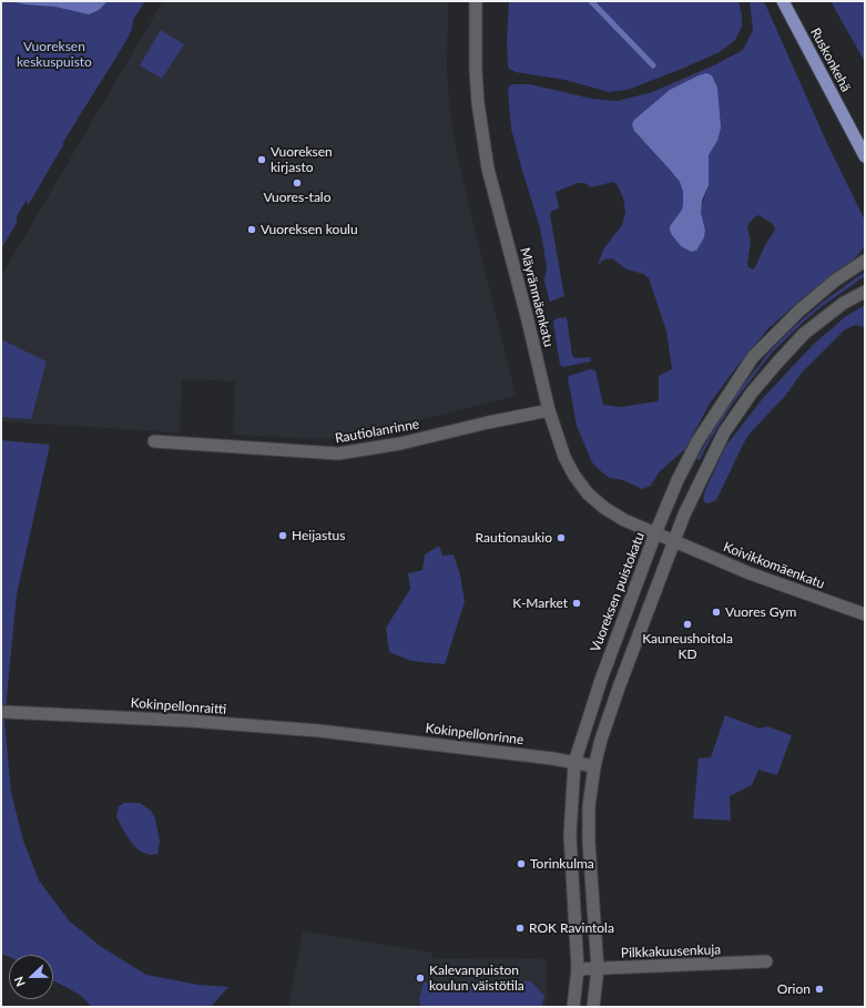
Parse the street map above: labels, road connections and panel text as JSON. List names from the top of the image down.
{
  "streets": {
    "main road": ["Ruskonkehä"],
    "street": [
      "Mäyränmäenkatu",
      "Rautiolanrinne",
      "Koivikkomäenkatu",
      "Vuoreksen puistokatu",
      "Kokinpellonraitti",
      "Kokinpellonrinne",
      "Pilkkakuusenkuja"
    ]
  },
  "crossings": [
    ["Mäyränmäenkatu", "Rautiolanrinne"],
    ["Mäyränmäenkatu", "Koivikkomäenkatu"],
    ["Mäyränmäenkatu", "Vuoreksen puistokatu"],
    ["Vuoreksen puistokatu", "Kokinpellonrinne"],
    ["Vuoreksen puistokatu", "Pilkkakuusenkuja"],
    ["Kokinpellonraitti", "Kokinpellonrinne"]
  ],
  "parks": ["Vuoreksen keskuspuisto"],
  "places": [
    "Vuoreksen kirjasto",
    "Vuores-talo",
    "Vuoreksen koulu",
    "Heijastus",
    "Rautionaukio",
    "K-Market",
    "Vuores Gym",
    "Kauneushoitola KD",
    "Torinkulma",
    "ROK Ravintola",
    "Kalevanpuiston koulun väistötila",
    "Orion"
  ],
  "north": "left"
}
